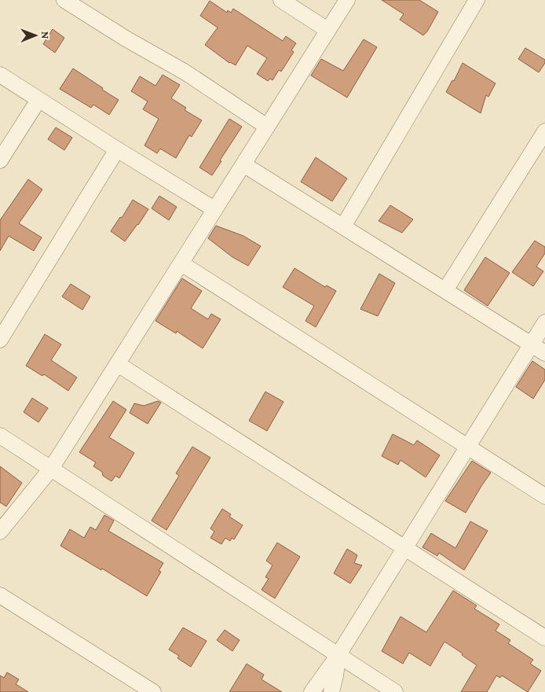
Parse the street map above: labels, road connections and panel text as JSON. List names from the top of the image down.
{
  "north": "right"
}
